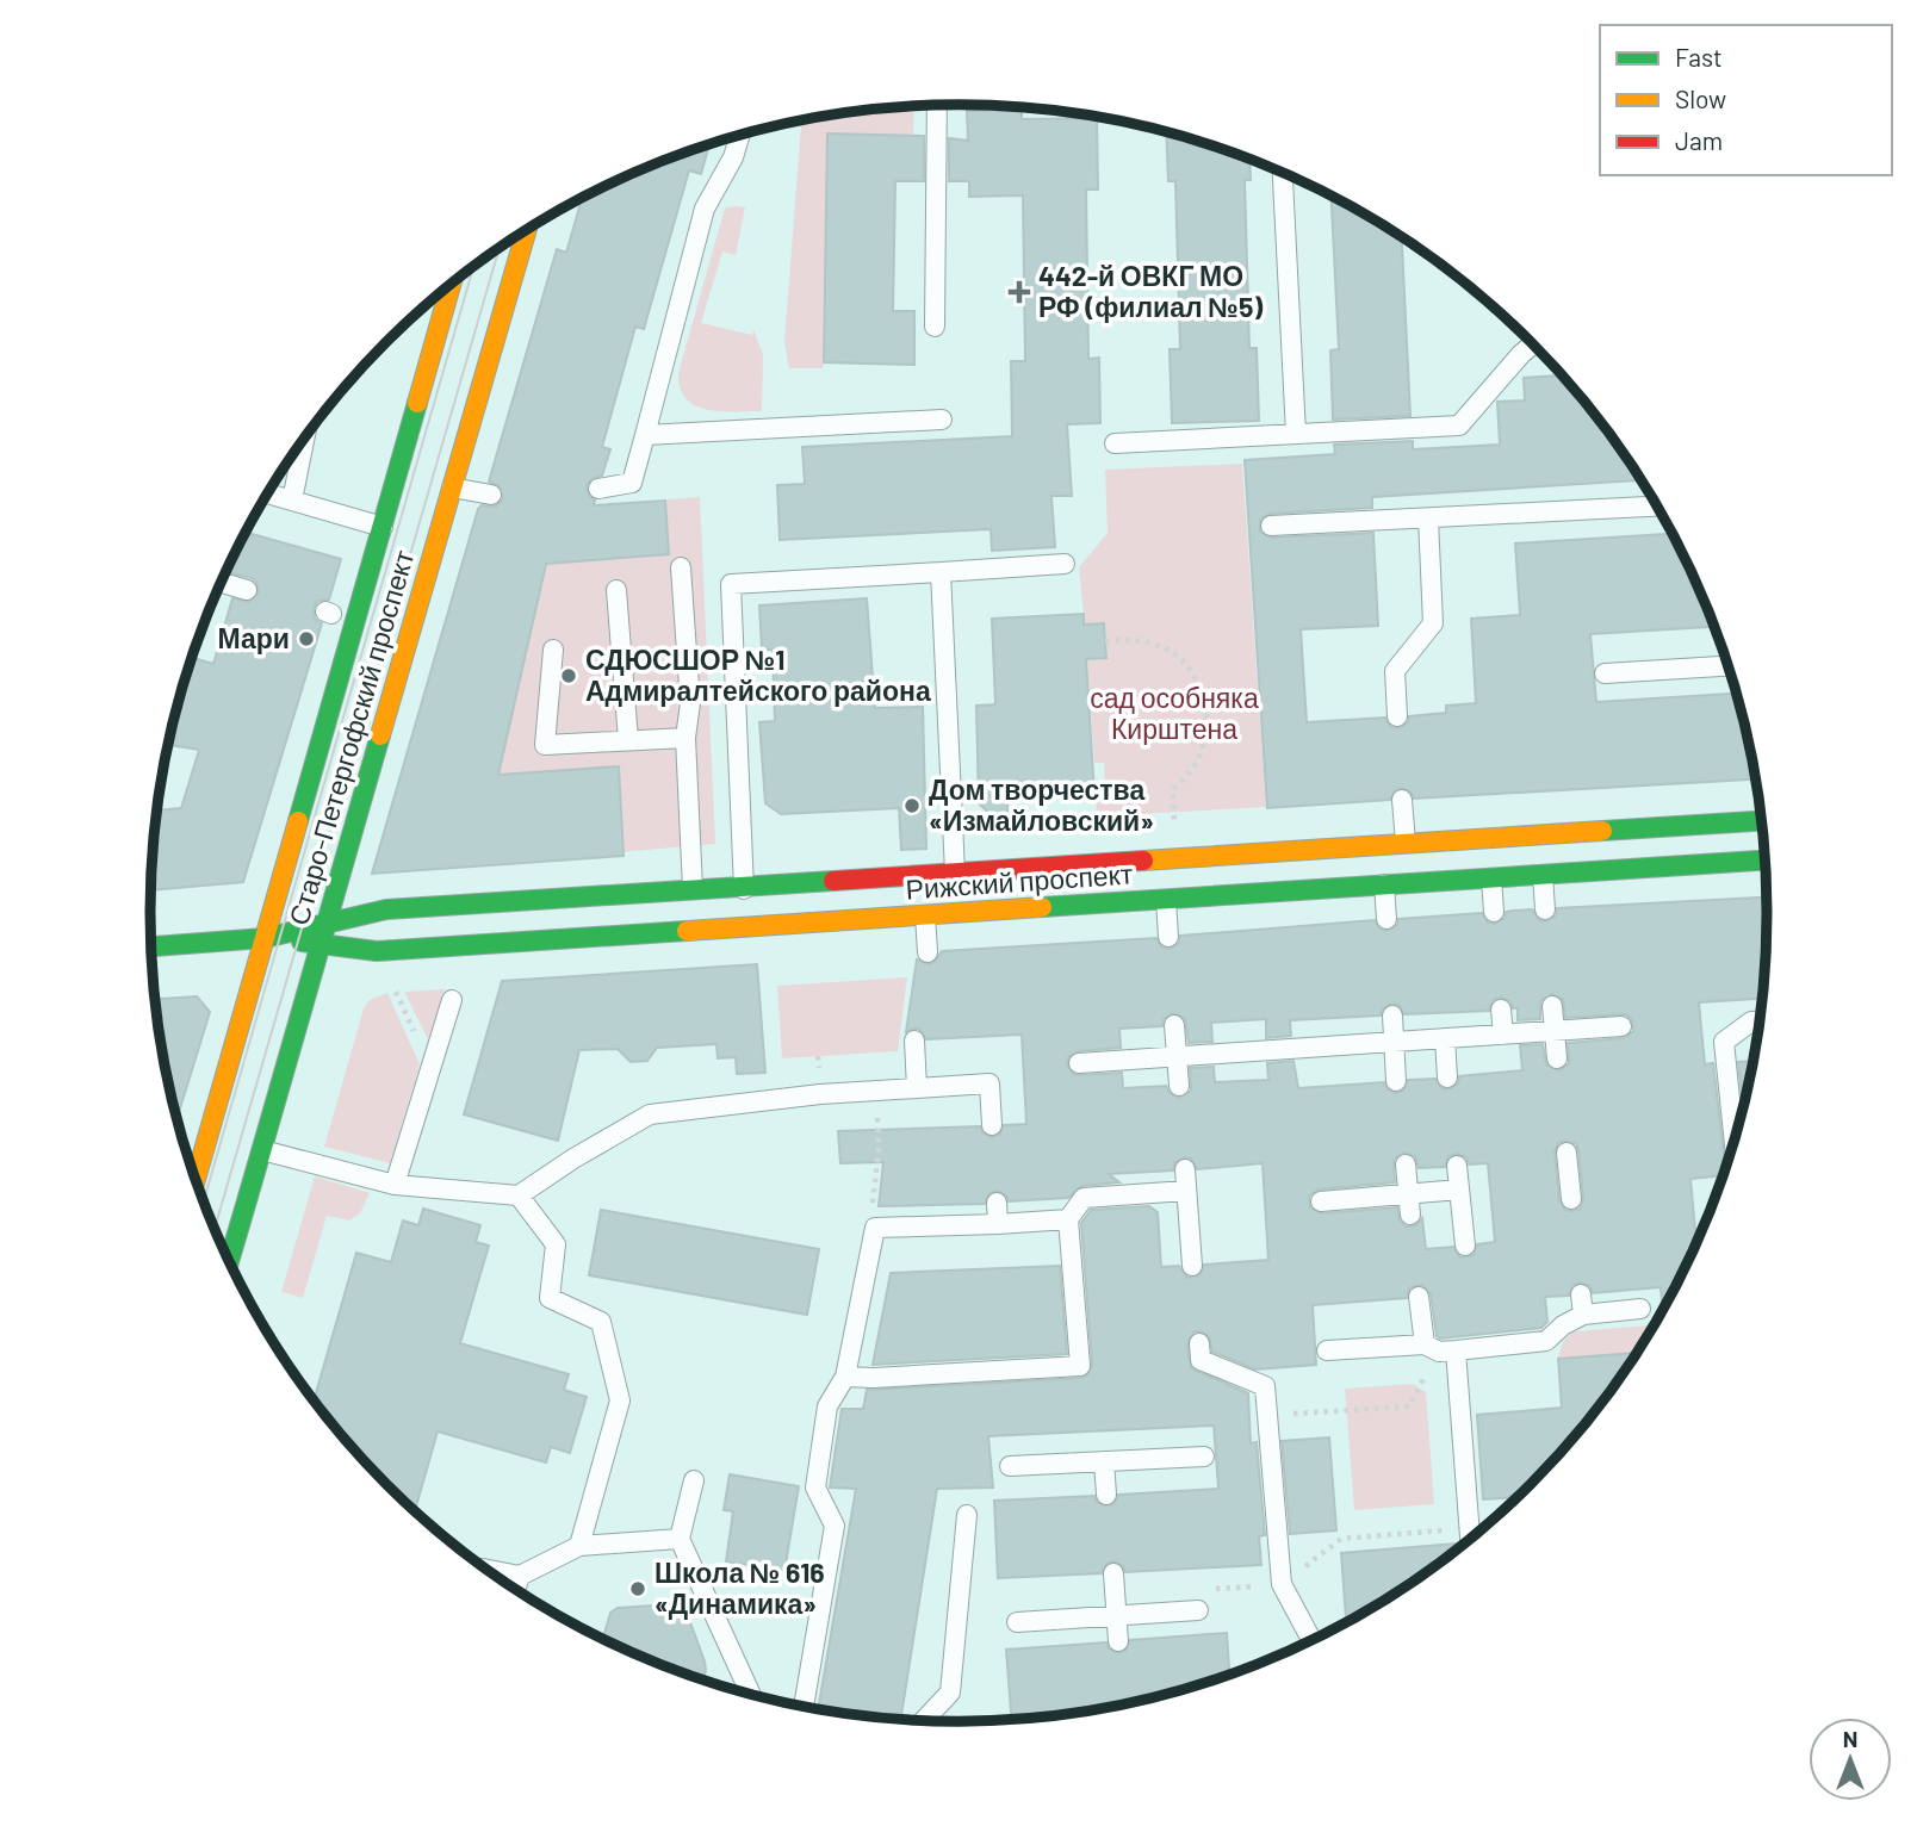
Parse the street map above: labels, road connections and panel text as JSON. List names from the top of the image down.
{
  "streets": {
    "main road": ["Старо-Петергофский проспект", "Рижский проспект"]
  },
  "crossings": [
    ["Старо-Петергофский проспект", "Рижский проспект"]
  ],
  "parks": ["сад особняка Кирштена"],
  "places": {
    "health": ["442-й ОВКГ МО РФ (филиал №5)"],
    "other": [
      "Мари",
      "СДЮСШОР №1 Адмиралтейского района",
      "Дом творчества «Измайловский»",
      "Школа № 616 «Динамика»"
    ]
  },
  "legend": ["Fast", "Slow", "Jam"],
  "north": "top"
}
